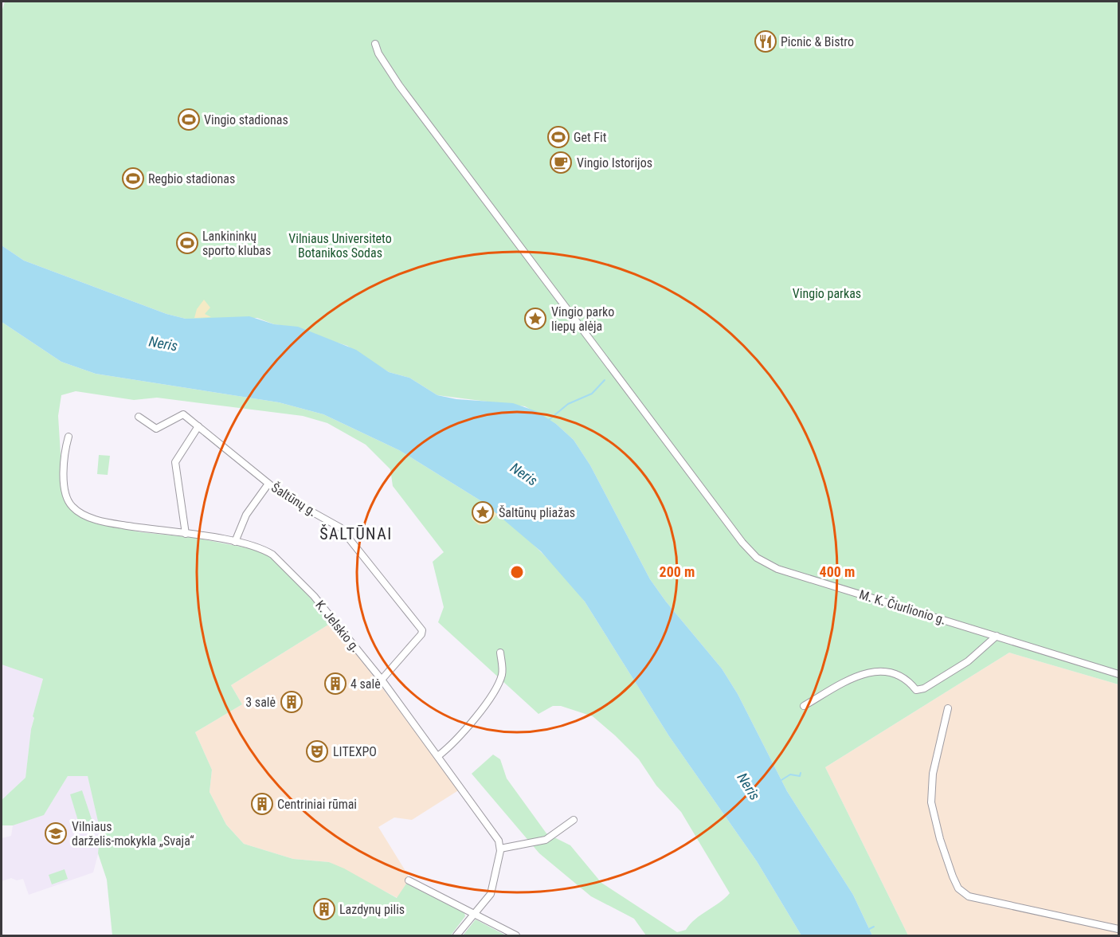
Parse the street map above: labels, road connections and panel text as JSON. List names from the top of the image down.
{
  "streets": {
    "street": ["Šaltūnų g.", "M. K. Čiurlionio g.", "K. Jelskio g."]
  },
  "crossings": [
    ["Šaltūnų g.", "K. Jelskio g."]
  ],
  "districts": ["ŠALTŪNAI"],
  "water": ["Neris"],
  "parks": ["Vilniaus Universiteto Botanikos Sodas", "Vingio parkas"],
  "places": {
    "restaurant": ["Picnic & Bistro"],
    "sports": [
      "Vingio stadionas",
      "Get Fit",
      "Regbio stadionas",
      "Lankininkų sporto klubas"
    ],
    "cafe": ["Vingio Istorijos"],
    "place": ["Vingio parko liepų alėja", "Šaltūnų pliažas"],
    "building": [
      "4 salė",
      "3 salė",
      "Centriniai rūmai",
      "Lazdynų pilis"
    ],
    "theatre": ["LITEXPO"],
    "school or university": ["Vilniaus darželis-mokykla „Svaja“"]
  },
  "rings": ["200 m", "400 m"]
}
